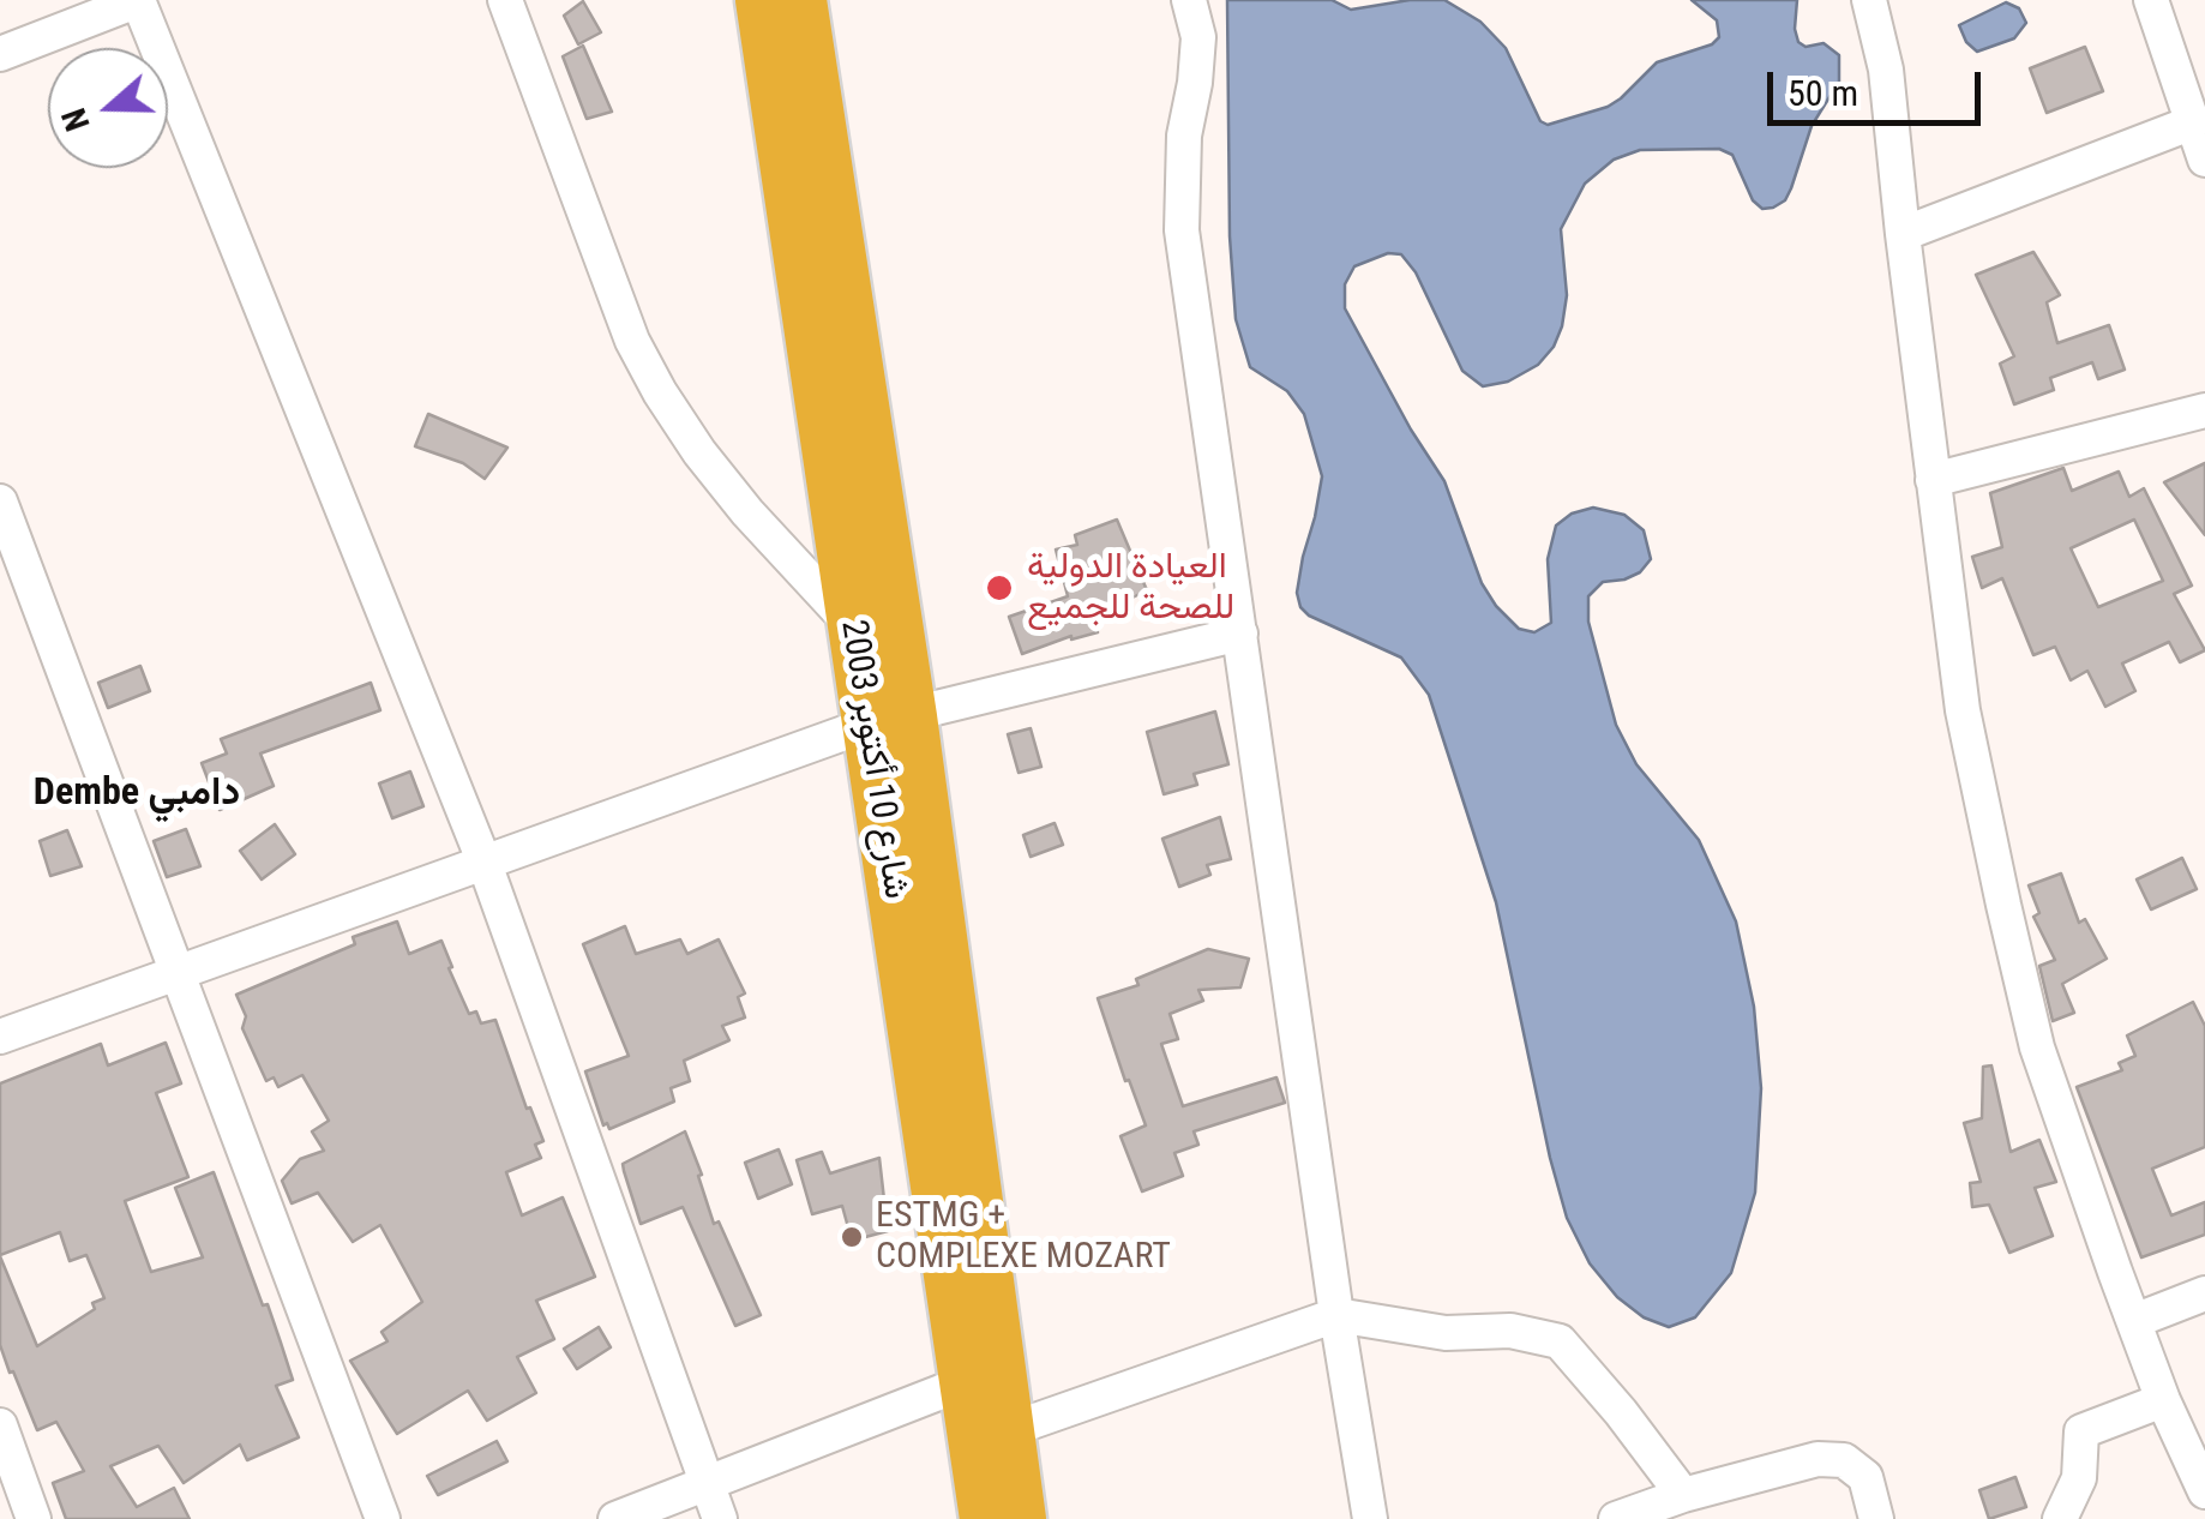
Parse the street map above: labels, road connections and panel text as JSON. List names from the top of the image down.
{
  "streets": {
    "highway": ["شارع 10 أكتوبر 2003"]
  },
  "districts": ["Dembe دامبي"],
  "places": ["العيادة الدولية للصحة للجميع", "ESTMG + COMPLEXE MOZART"],
  "scale_bar": "50 m",
  "north": "left"
}
